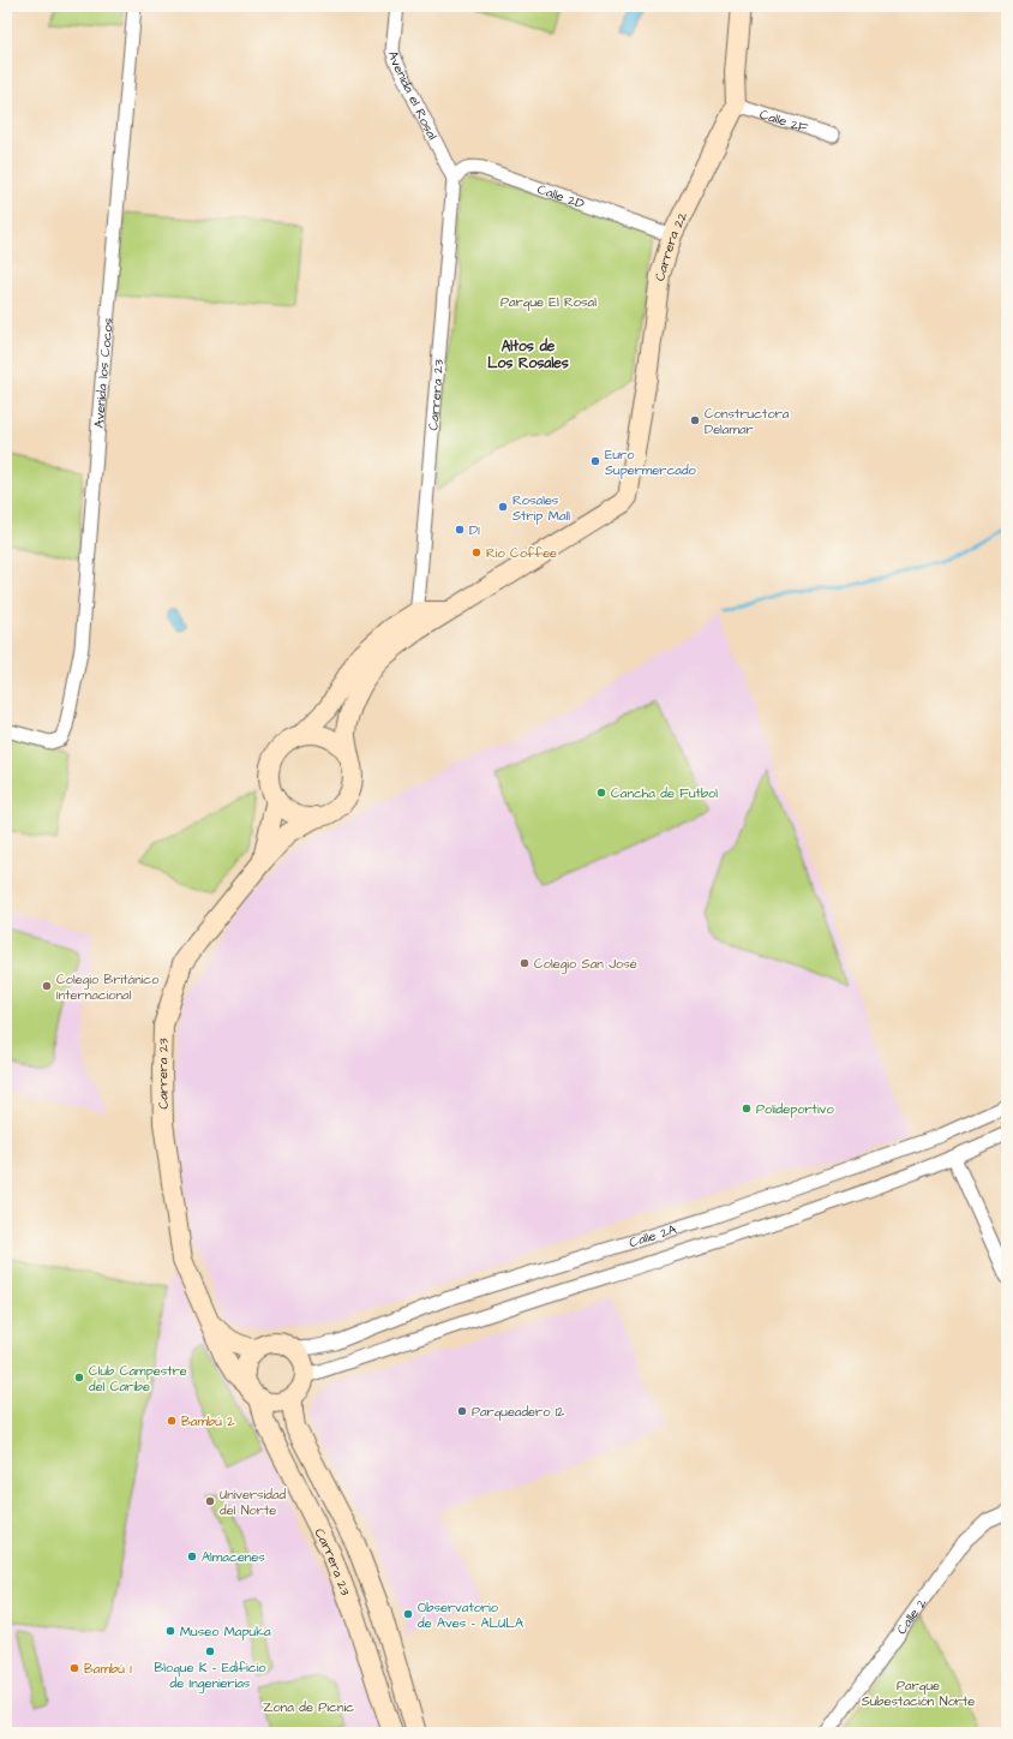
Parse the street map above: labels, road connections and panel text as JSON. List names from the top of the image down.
{
  "streets": {
    "street": [
      "Avenida el Rosal",
      "Calle 2F",
      "Calle 2D",
      "Carrera 22",
      "Avenida los Cocos",
      "Carrera 23",
      "Calle 2A",
      "Calle 2"
    ]
  },
  "crossings": [
    ["Avenida el Rosal", "Calle 2D"],
    ["Avenida el Rosal", "Carrera 23"],
    ["Calle 2F", "Carrera 22"],
    ["Calle 2D", "Carrera 22"],
    ["Calle 2D", "Carrera 23"],
    ["Carrera 23", "Calle 2A"]
  ],
  "districts": ["Altos de Los Rosales"],
  "parks": ["Parque El Rosal", "Parque Subestación Norte", "Zona de Picnic"],
  "places": [
    "Constructora Delamar",
    "Euro Supermercado",
    "Rosales Strip Mall",
    "D1",
    "Rio Coffee",
    "Cancha de Futbol",
    "Colegio San José",
    "Colegio Británico Internacional",
    "Polideportivo",
    "Club Campestre del Caribe",
    "Parqueadero 12",
    "Bambú 2",
    "Universidad del Norte",
    "Almacenes",
    "Observatorio de Aves - ALULA",
    "Museo Mapuka",
    "Bloque K - Edificio de Ingenierías",
    "Bambú 1"
  ]
}
